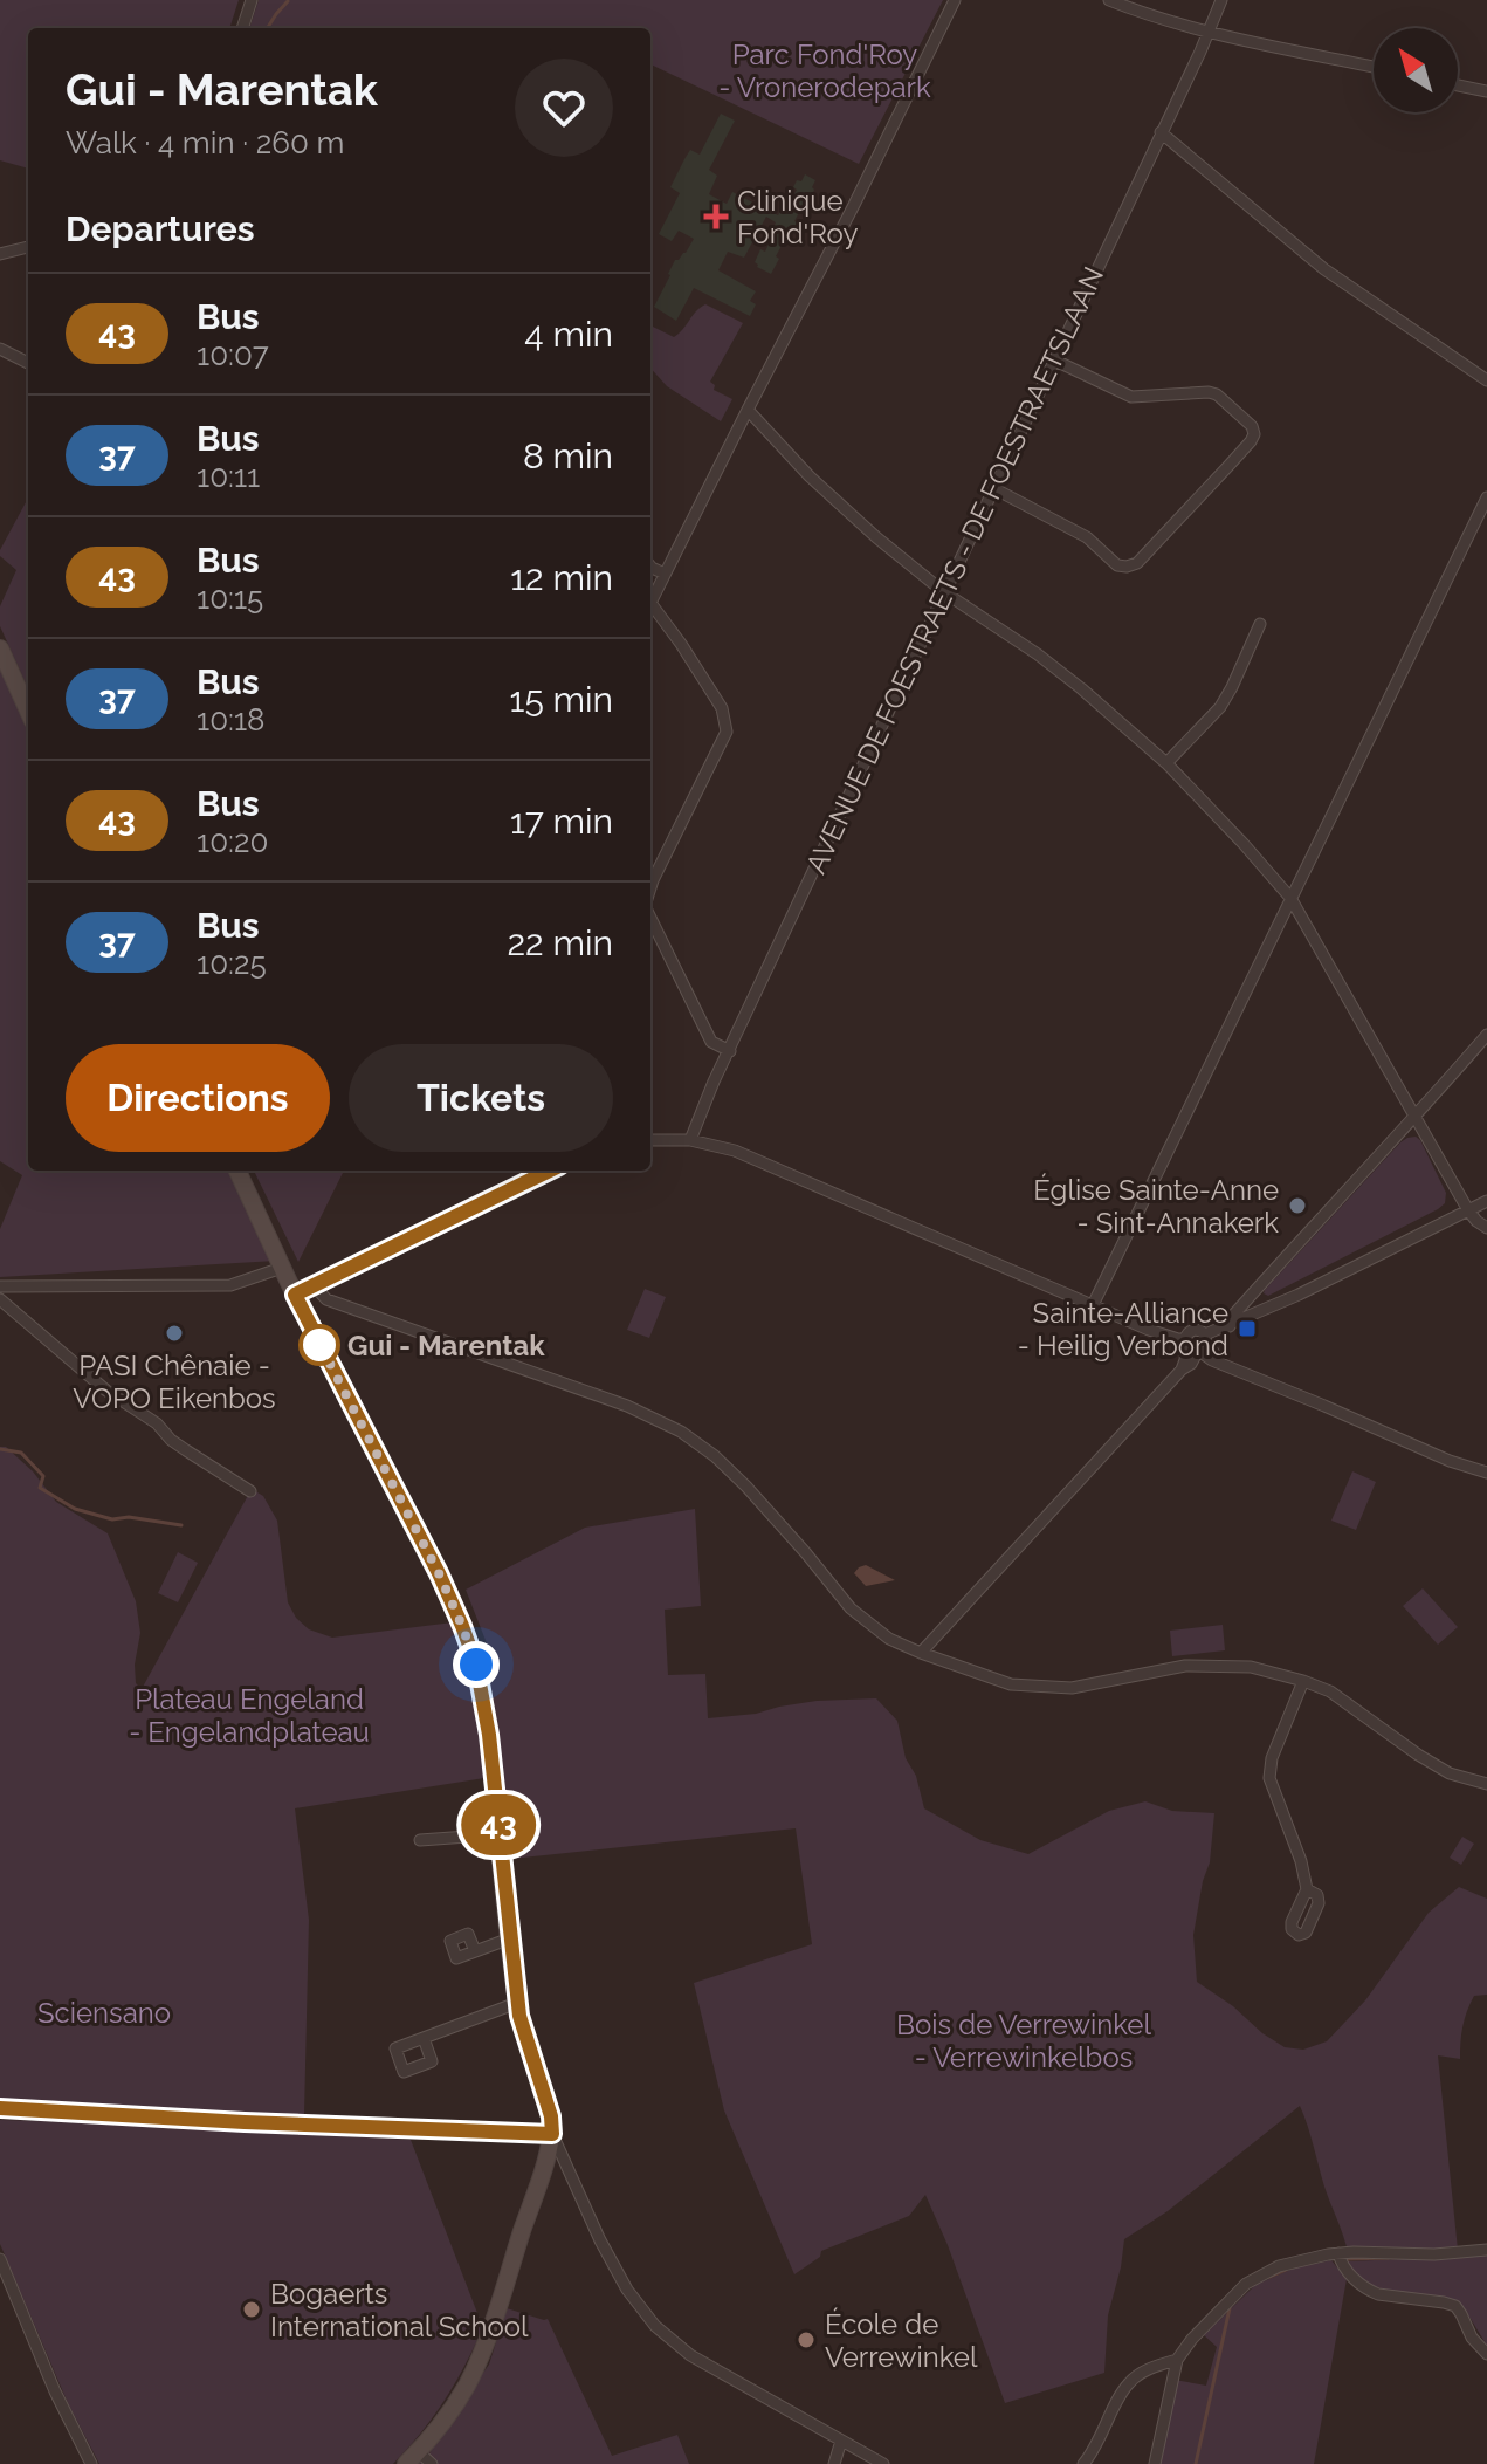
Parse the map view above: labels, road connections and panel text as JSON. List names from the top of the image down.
{
  "streets": {
    "street": ["AVENUE DE FOESTRAETS - DE FOESTRAETSLAAN"]
  },
  "parks": [
    "Parc Fond'Roy - Vronerodepark",
    "Plateau Engeland - Engelandplateau",
    "Sciensano",
    "Bois de Verrewinkel - Verrewinkelbos"
  ],
  "places": {
    "health": ["Clinique Fond'Roy"],
    "other": [
      "Église Sainte-Anne - Sint-Annakerk",
      "PASI Chênaie - VOPO Eikenbos",
      "Gui - Marentak",
      "Bogaerts International School",
      "École de Verrewinkel"
    ],
    "transit": ["Sainte-Alliance - Heilig Verbond"]
  },
  "lines": ["bus line 43"],
  "north": "top left",
  "page": {
    "on_map": "43",
    "heading": [
      ["Gui - Marentak", "Walk · 4 min · 260 m"],
      "Departures"
    ],
    "list": [
      {
        "mark": "43",
        "name": "Bus",
        "note": "10:07",
        "value": "4 min"
      },
      {
        "mark": "37",
        "name": "Bus",
        "note": "10:11",
        "value": "8 min"
      },
      {
        "mark": "43",
        "name": "Bus",
        "note": "10:15",
        "value": "12 min"
      },
      {
        "mark": "37",
        "name": "Bus",
        "note": "10:18",
        "value": "15 min"
      },
      {
        "mark": "43",
        "name": "Bus",
        "note": "10:20",
        "value": "17 min"
      },
      {
        "mark": "37",
        "name": "Bus",
        "note": "10:25",
        "value": "22 min"
      }
    ],
    "buttons": ["Directions", "Tickets"]
  }
}
